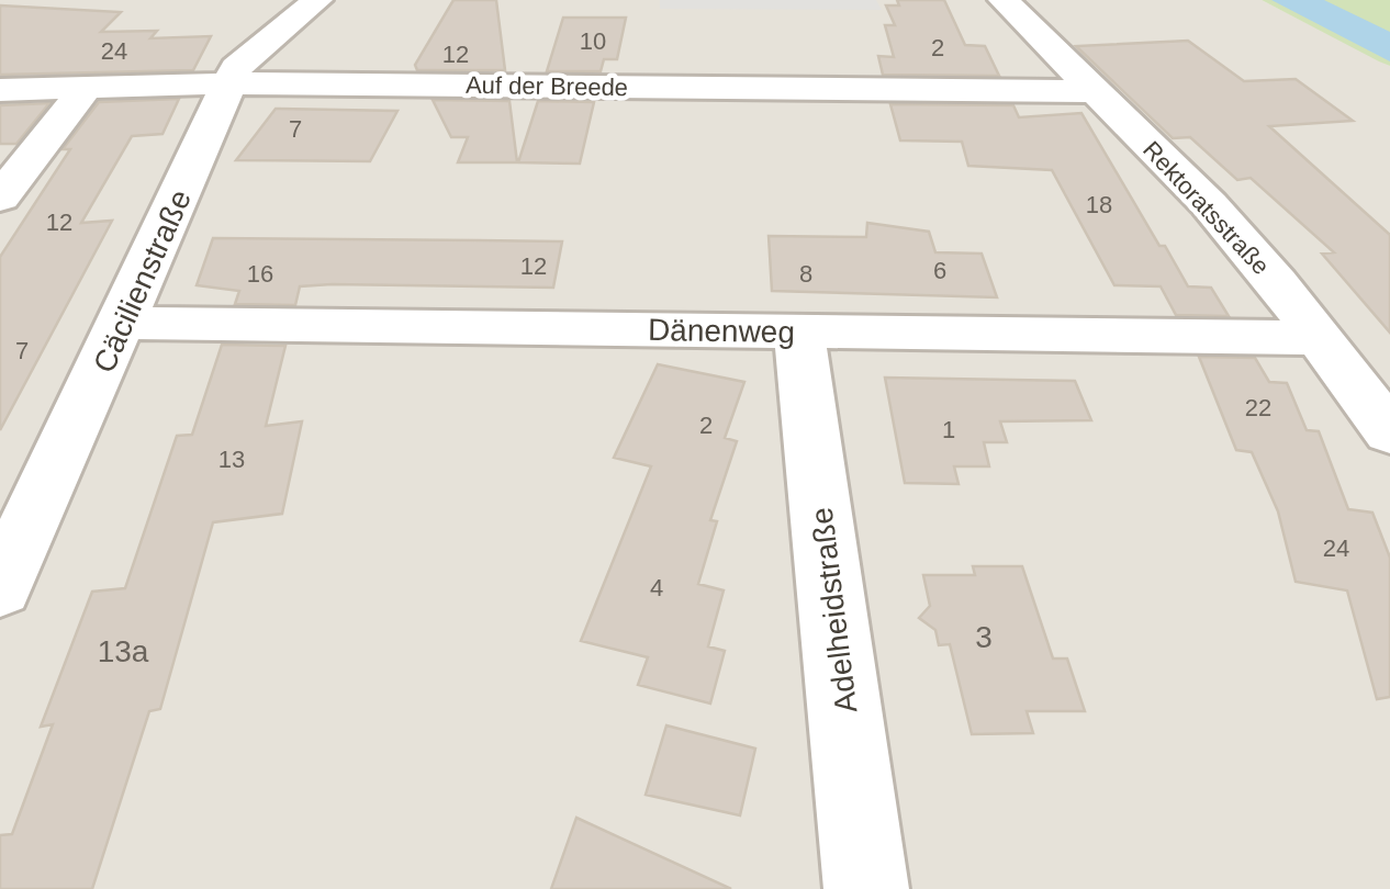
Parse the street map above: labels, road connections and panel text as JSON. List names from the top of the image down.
{
  "streets": {
    "street": [
      "Auf der Breede",
      "Rektoratsstraße",
      "Cäcilienstraße",
      "Dänenweg",
      "Adelheidstraße"
    ]
  },
  "crossings": [
    ["Auf der Breede", "Rektoratsstraße"],
    ["Auf der Breede", "Cäcilienstraße"],
    ["Rektoratsstraße", "Dänenweg"],
    ["Cäcilienstraße", "Dänenweg"],
    ["Dänenweg", "Adelheidstraße"]
  ],
  "house_numbers": [
    "10",
    "2",
    "24",
    "12",
    "7",
    "18",
    "12",
    "12",
    "6",
    "16",
    "8",
    "7",
    "22",
    "2",
    "1",
    "13",
    "24",
    "4",
    "3",
    "13a"
  ]
}
